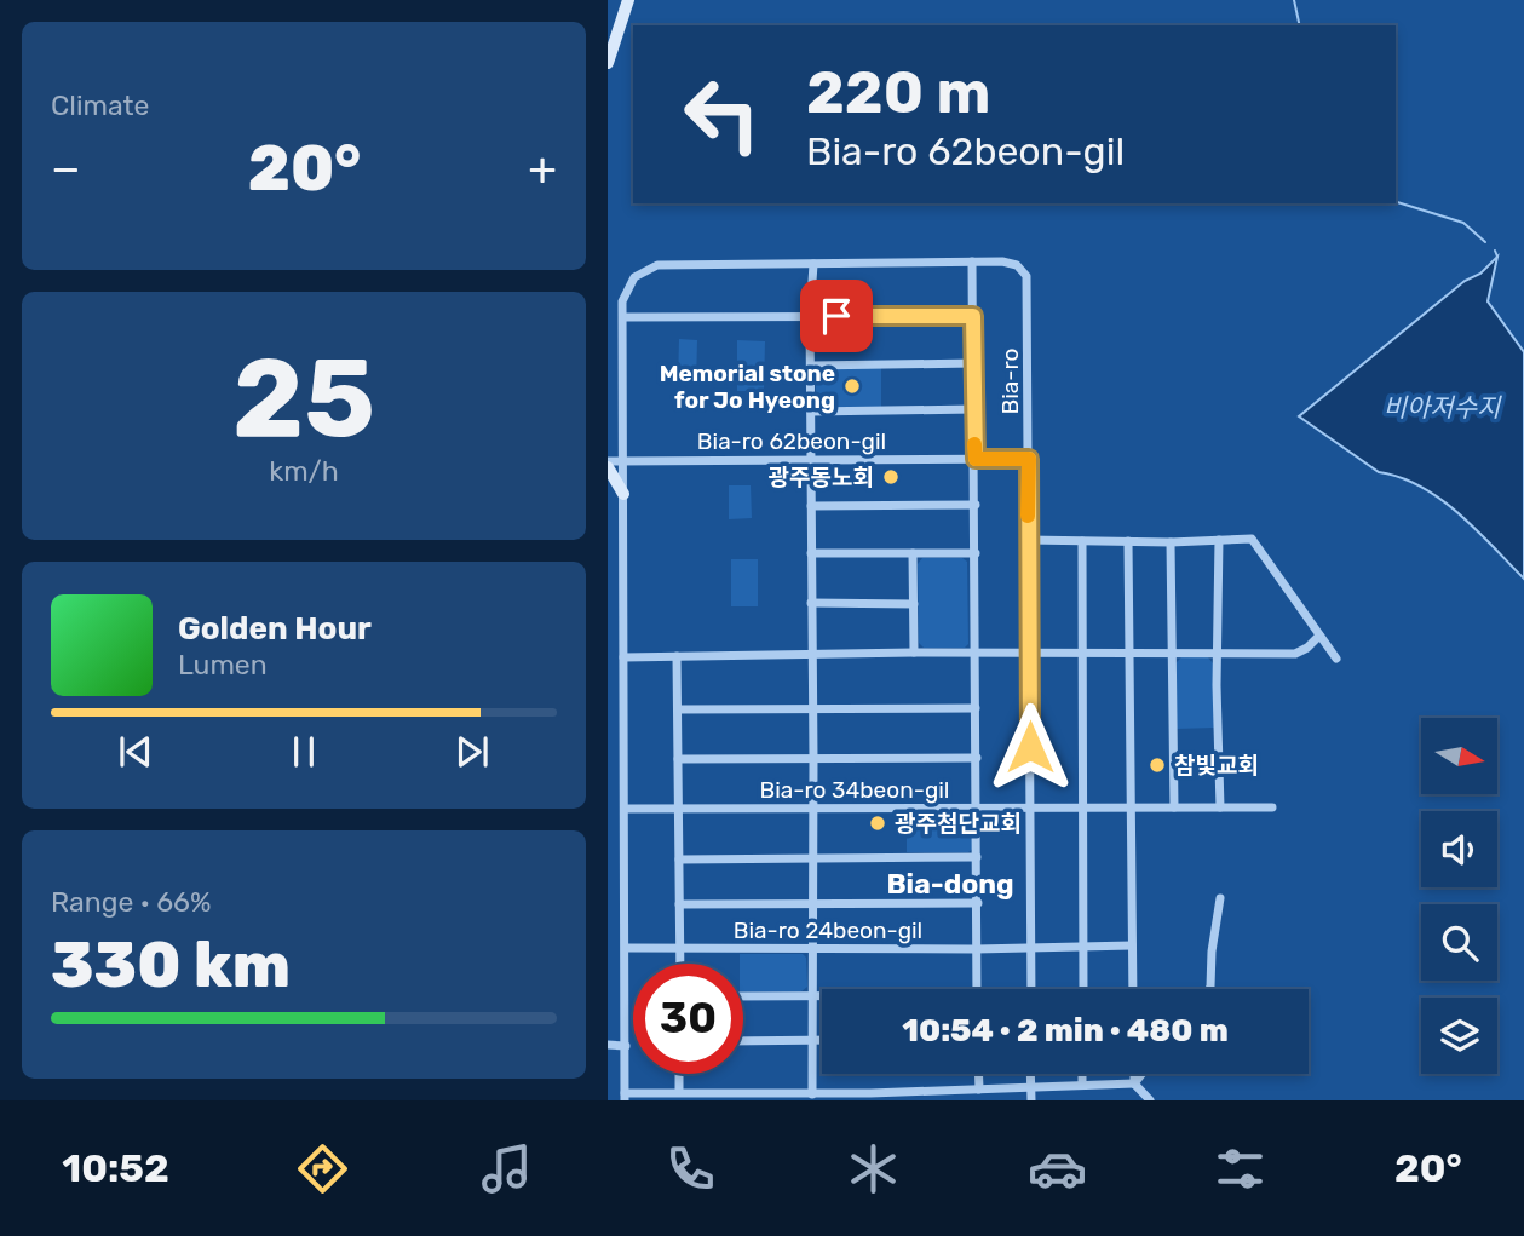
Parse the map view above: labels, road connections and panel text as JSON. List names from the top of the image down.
{
  "streets": {
    "street": [
      "Bia-ro",
      "Bia-ro 62beon-gil",
      "Bia-ro 34beon-gil",
      "Bia-ro 24beon-gil"
    ]
  },
  "crossings": [
    ["Bia-ro", "Bia-ro 62beon-gil"],
    ["Bia-ro", "Bia-ro 34beon-gil"],
    ["Bia-ro", "Bia-ro 24beon-gil"]
  ],
  "districts": ["Bia-dong"],
  "water": ["비아저수지"],
  "places": [
    "Memorial stone for Jo Hyeong",
    "광주동노회",
    "참빛교회",
    "광주첨단교회"
  ],
  "north": "right",
  "page": {
    "tile": [
      "Climate",
      ["25", "km/h"],
      ["Range · 66%", "330 km"]
    ],
    "turn": ["220 m", "Bia-ro 62beon-gil"],
    "heat": ["−", "20°", "+"],
    "song": ["Golden Hour", "Lumen"],
    "limit": "30",
    "trip": "10:54 · 2 min · 480 m",
    "tabs": ["10:52", "20°"]
  }
}
